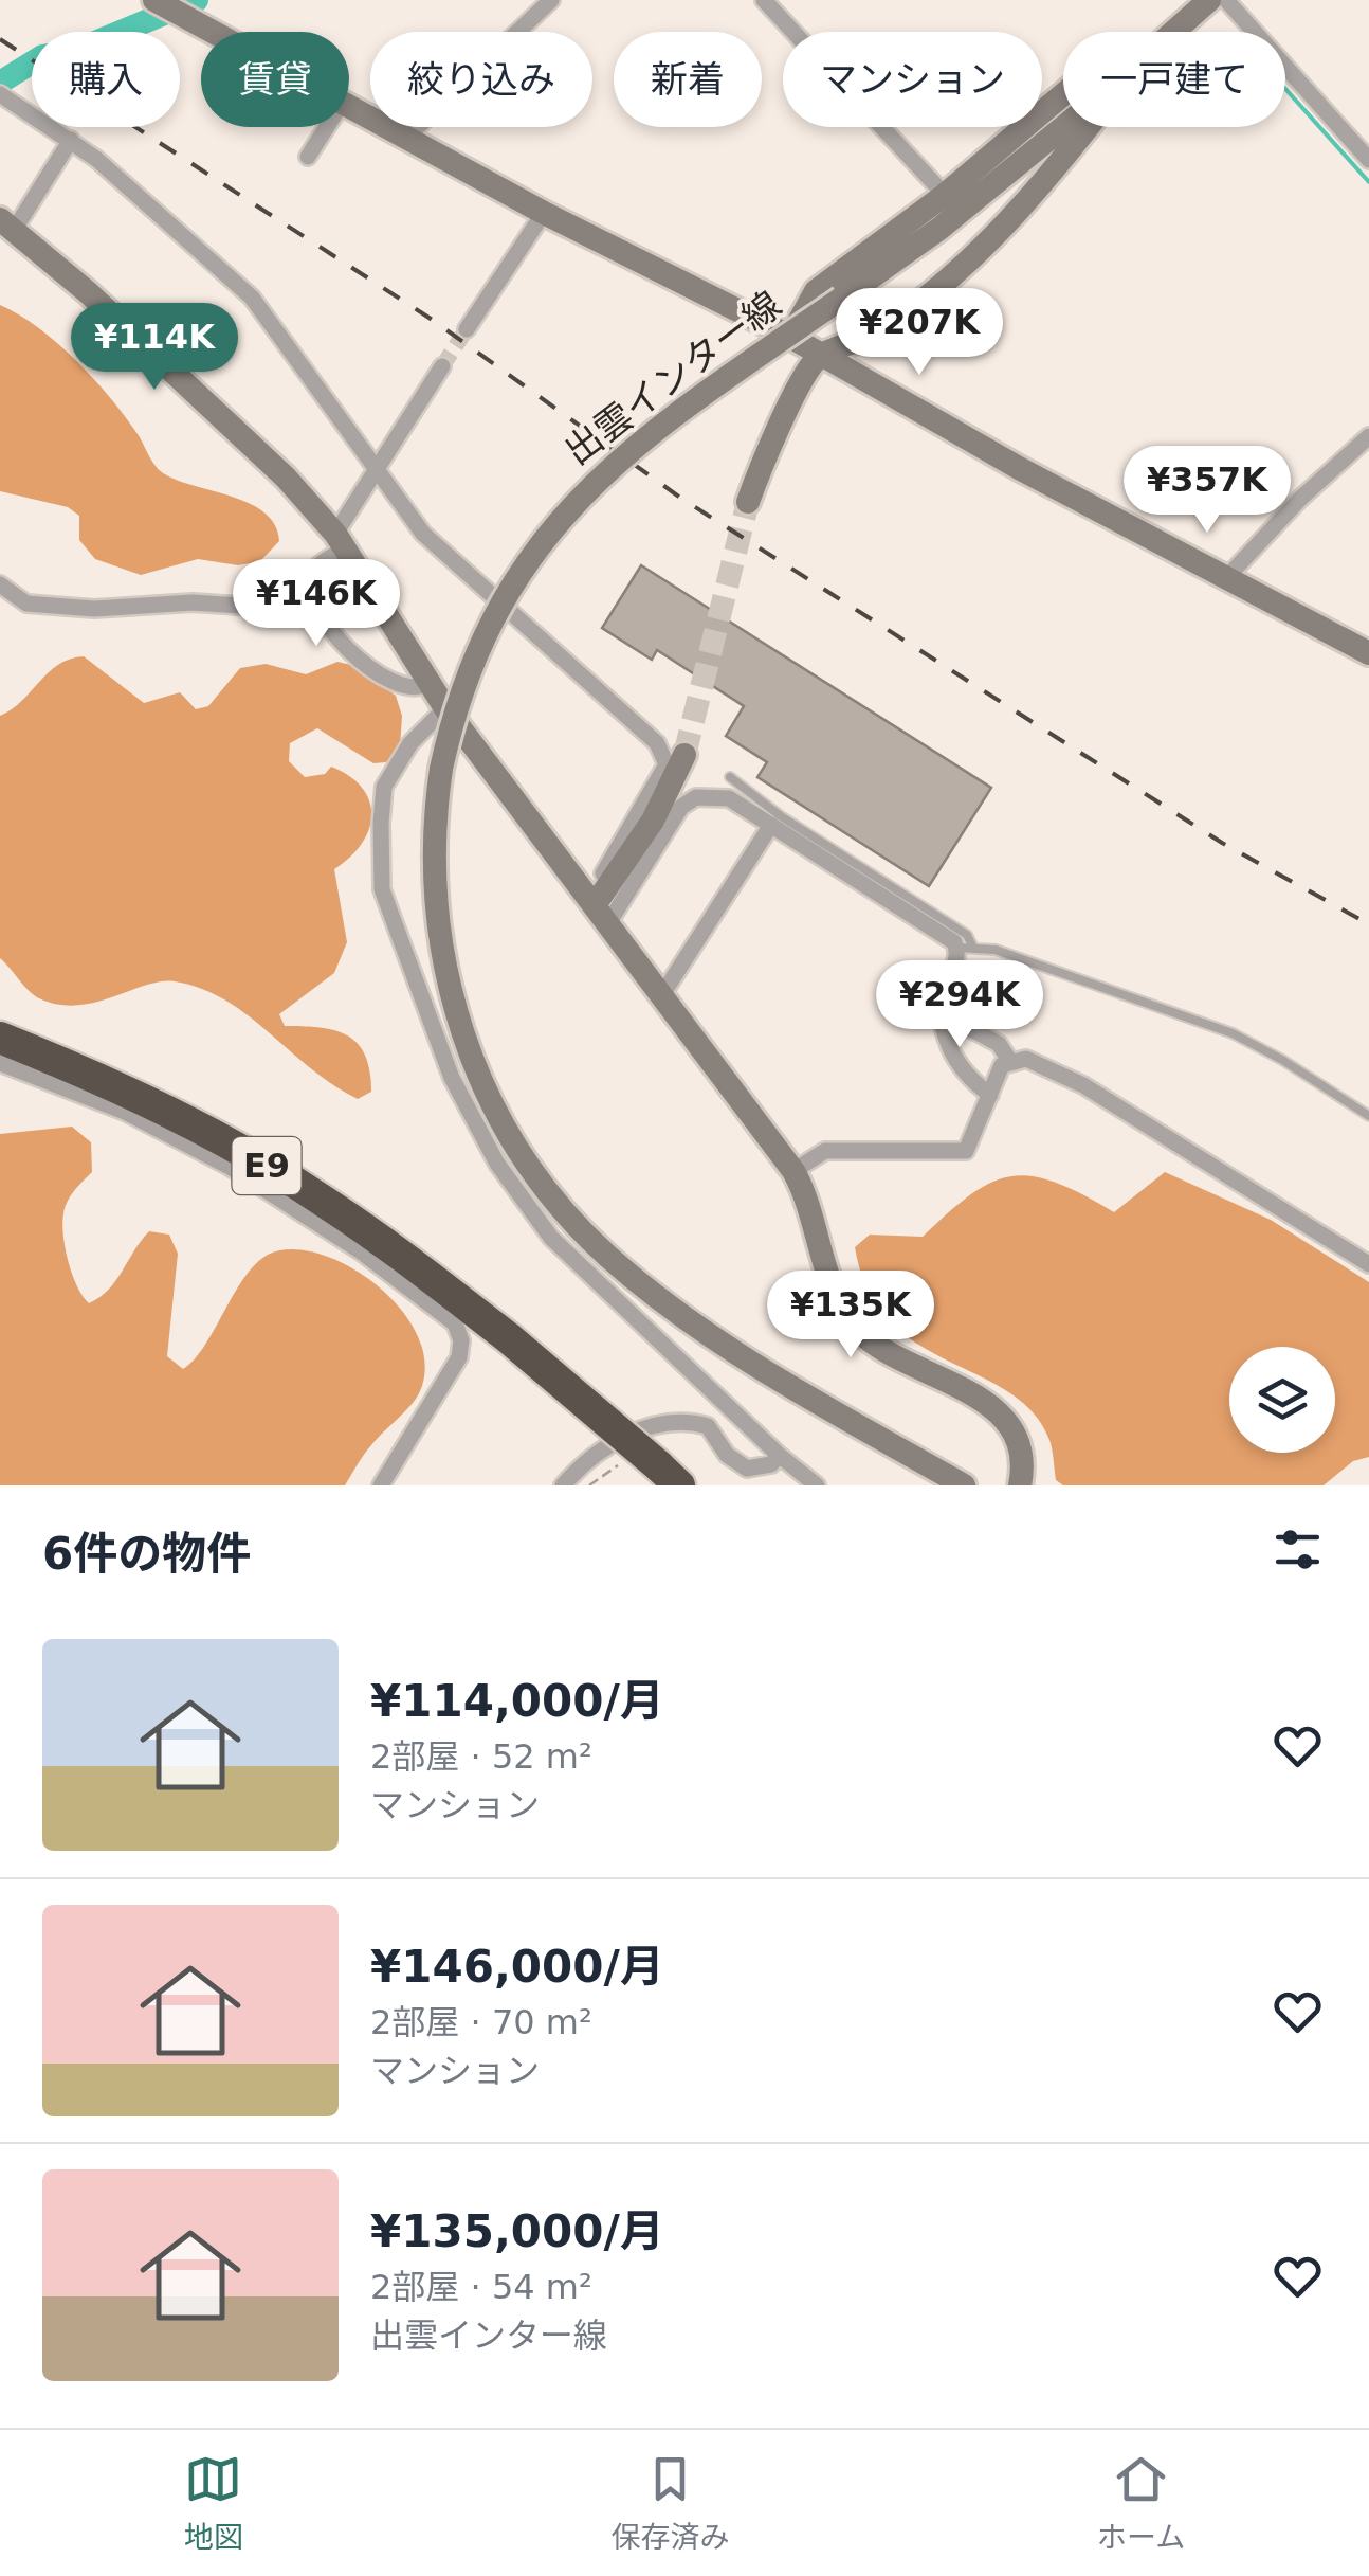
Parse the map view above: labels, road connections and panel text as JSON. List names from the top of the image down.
{
  "streets": {
    "highway": ["E9"],
    "main road": ["出雲インター線"]
  },
  "page": {
    "chip": [
      "購入",
      "賃貸",
      "絞り込み",
      "新着",
      "マンション",
      "一戸建て"
    ],
    "price": [
      "¥207K",
      "¥114K",
      "¥357K",
      "¥146K",
      "¥294K",
      "¥135K"
    ],
    "heading": "6件の物件",
    "list": [
      {
        "name": "¥114,000/月",
        "note": "2部屋 · 52 m² · マンション"
      },
      {
        "name": "¥146,000/月",
        "note": "2部屋 · 70 m² · マンション"
      },
      {
        "name": "¥135,000/月",
        "note": "2部屋 · 54 m² · 出雲インター線"
      }
    ],
    "tabs": ["地図", "保存済み", "ホーム"]
  }
}
